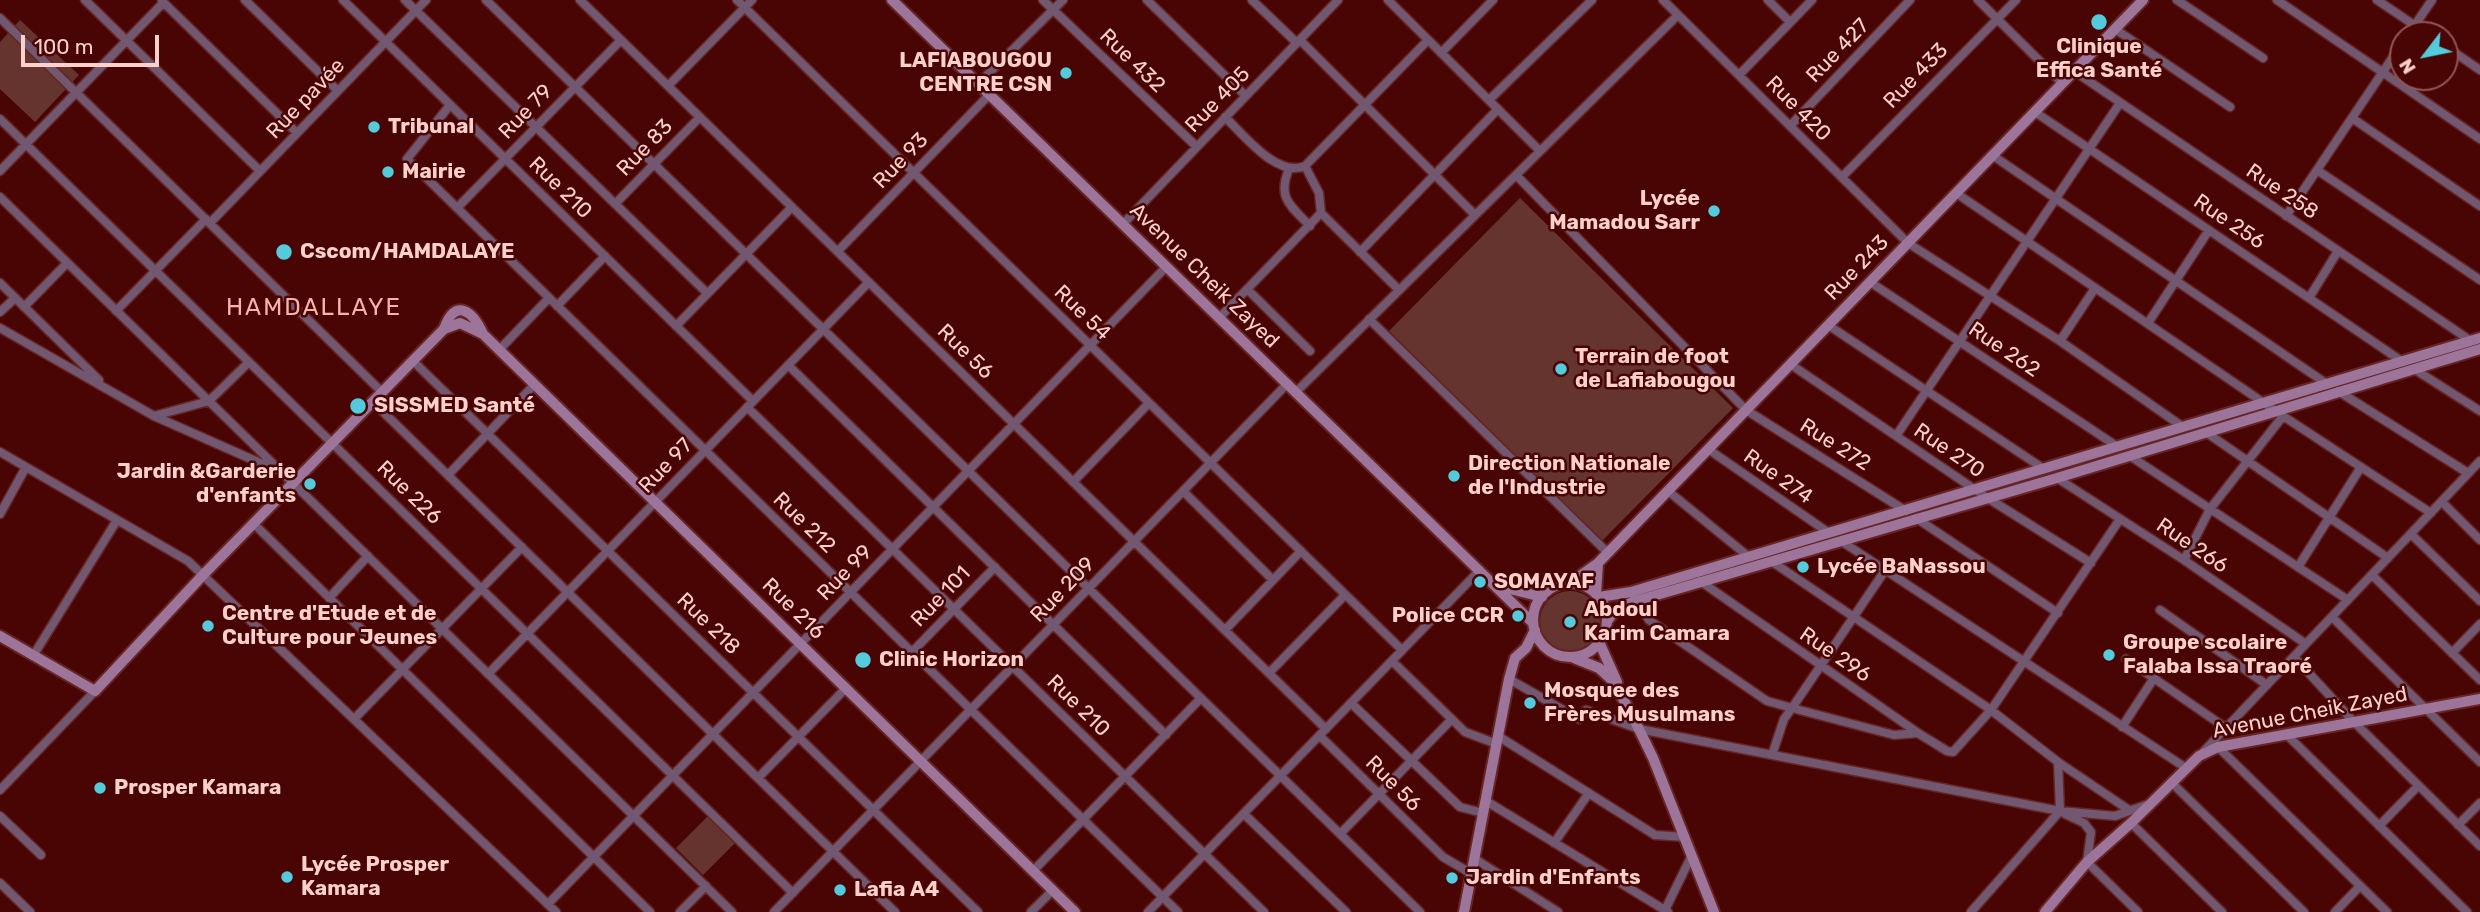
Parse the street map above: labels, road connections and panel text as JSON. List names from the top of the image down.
{
  "streets": {
    "street": [
      "Rue 427",
      "Rue 432",
      "Rue 433",
      "Rue pavée",
      "Rue 405",
      "Rue 420",
      "Rue 79",
      "Rue 83",
      "Rue 93",
      "Rue 210",
      "Rue 258",
      "Rue 256",
      "Rue 243",
      "Avenue Cheik Zayed",
      "Rue 54",
      "Rue 262",
      "Rue 56",
      "Rue 272",
      "Rue 270",
      "Rue 97",
      "Rue 274",
      "Rue 226",
      "Rue 212",
      "Rue 266",
      "Rue 99",
      "Rue 209",
      "Rue 101",
      "Rue 216",
      "Rue 218",
      "Rue 296"
    ]
  },
  "crossings": [
    ["Rue 427", "Rue 420"],
    ["Rue 432", "Rue 405"],
    ["Rue 433", "Rue 420"],
    ["Rue pavée", "Rue 210"],
    ["Rue pavée", "Rue 226"],
    ["Rue 405", "Avenue Cheik Zayed"],
    ["Rue 420", "Rue 243"],
    ["Rue 420", "Rue 209"],
    ["Rue 79", "Rue 210"],
    ["Rue 79", "Rue 56"],
    ["Rue 79", "Rue 212"],
    ["Rue 83", "Rue 56"],
    ["Rue 93", "Avenue Cheik Zayed"],
    ["Rue 93", "Rue 54"],
    ["Rue 93", "Rue 56"],
    ["Rue 210", "Rue 97"],
    ["Rue 210", "Rue 212"],
    ["Rue 210", "Rue 99"],
    ["Rue 210", "Rue 209"],
    ["Rue 210", "Rue 101"],
    ["Rue 258", "Rue 243"],
    ["Rue 256", "Rue 243"],
    ["Rue 243", "Avenue Cheik Zayed"],
    ["Rue 243", "Rue 262"],
    ["Rue 243", "Rue 272"],
    ["Rue 243", "Rue 270"],
    ["Rue 243", "Rue 274"],
    ["Avenue Cheik Zayed", "Rue 99"],
    ["Avenue Cheik Zayed", "Rue 209"],
    ["Rue 54", "Rue 99"],
    ["Rue 54", "Rue 209"],
    ["Rue 56", "Rue 97"],
    ["Rue 56", "Rue 99"],
    ["Rue 56", "Rue 209"],
    ["Rue 272", "Rue 209"],
    ["Rue 97", "Rue 226"],
    ["Rue 97", "Rue 212"],
    ["Rue 97", "Rue 216"],
    ["Rue 97", "Rue 218"],
    ["Rue 226", "Rue 99"],
    ["Rue 226", "Rue 209"],
    ["Rue 212", "Rue 99"],
    ["Rue 212", "Rue 209"],
    ["Rue 212", "Rue 101"],
    ["Rue 99", "Rue 216"],
    ["Rue 99", "Rue 218"],
    ["Rue 209", "Rue 216"],
    ["Rue 209", "Rue 218"],
    ["Rue 216", "Rue 218"]
  ],
  "districts": ["HAMDALLAYE"],
  "places": [
    "Clinique Effica Santé",
    "LAFIABOUGOU CENTRE CSN",
    "Tribunal",
    "Mairie",
    "Lycée Mamadou Sarr",
    "Cscom/HAMDALAYE",
    "Terrain de foot de Lafiabougou",
    "SISSMED Santé",
    "Direction Nationale de l'Industrie",
    "Jardin &Garderie d'enfants",
    "Lycée BaNassou",
    "SOMAYAF",
    "Police CCR",
    "Abdoul Karim Camara",
    "Centre d'Etude et de Culture pour Jeunes",
    "Groupe scolaire Falaba Issa Traoré",
    "Clinic Horizon",
    "Mosquee des Frères Musulmans",
    "Prosper Kamara",
    "Lycée Prosper Kamara",
    "Jardin d'Enfants",
    "Lafia A4"
  ],
  "scale_bar": "100 m",
  "north": "bottom left"
}
